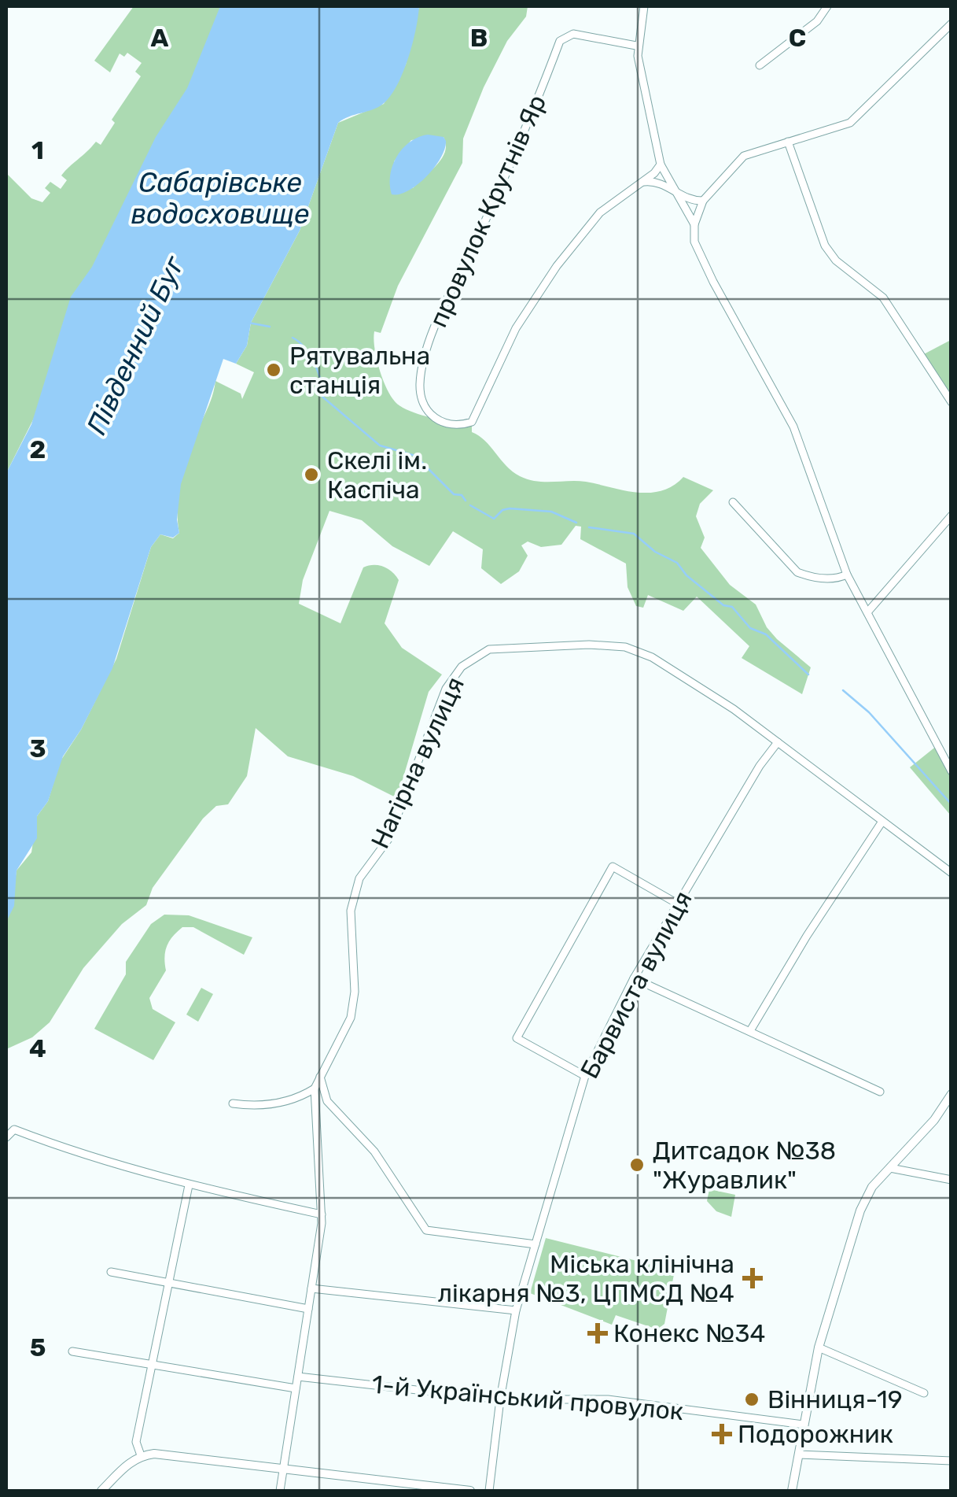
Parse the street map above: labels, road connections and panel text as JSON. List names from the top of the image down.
{
  "streets": {
    "street": [
      "провулок Крутнів Яр",
      "Нагірна вулиця",
      "Барвиста вулиця",
      "1-й Український провулок"
    ]
  },
  "crossings": [
    ["Нагірна вулиця", "Барвиста вулиця"],
    ["Барвиста вулиця", "1-й Український провулок"]
  ],
  "water": ["Сабарівське водосховище", "Південний Буг"],
  "places": {
    "other": [
      "Рятувальна станція",
      "Скелі ім. Каспіча",
      "Дитсадок №38 \"Журавлик\"",
      "Вінниця-19"
    ],
    "health": ["Міська клінічна лікарня №3, ЦПМСД №4", "Конекс №34", "Подорожник"]
  },
  "grid": {
    "columns": ["A", "B", "C"],
    "rows": [
      "1",
      "2",
      "3",
      "4",
      "5"
    ]
  }
}
